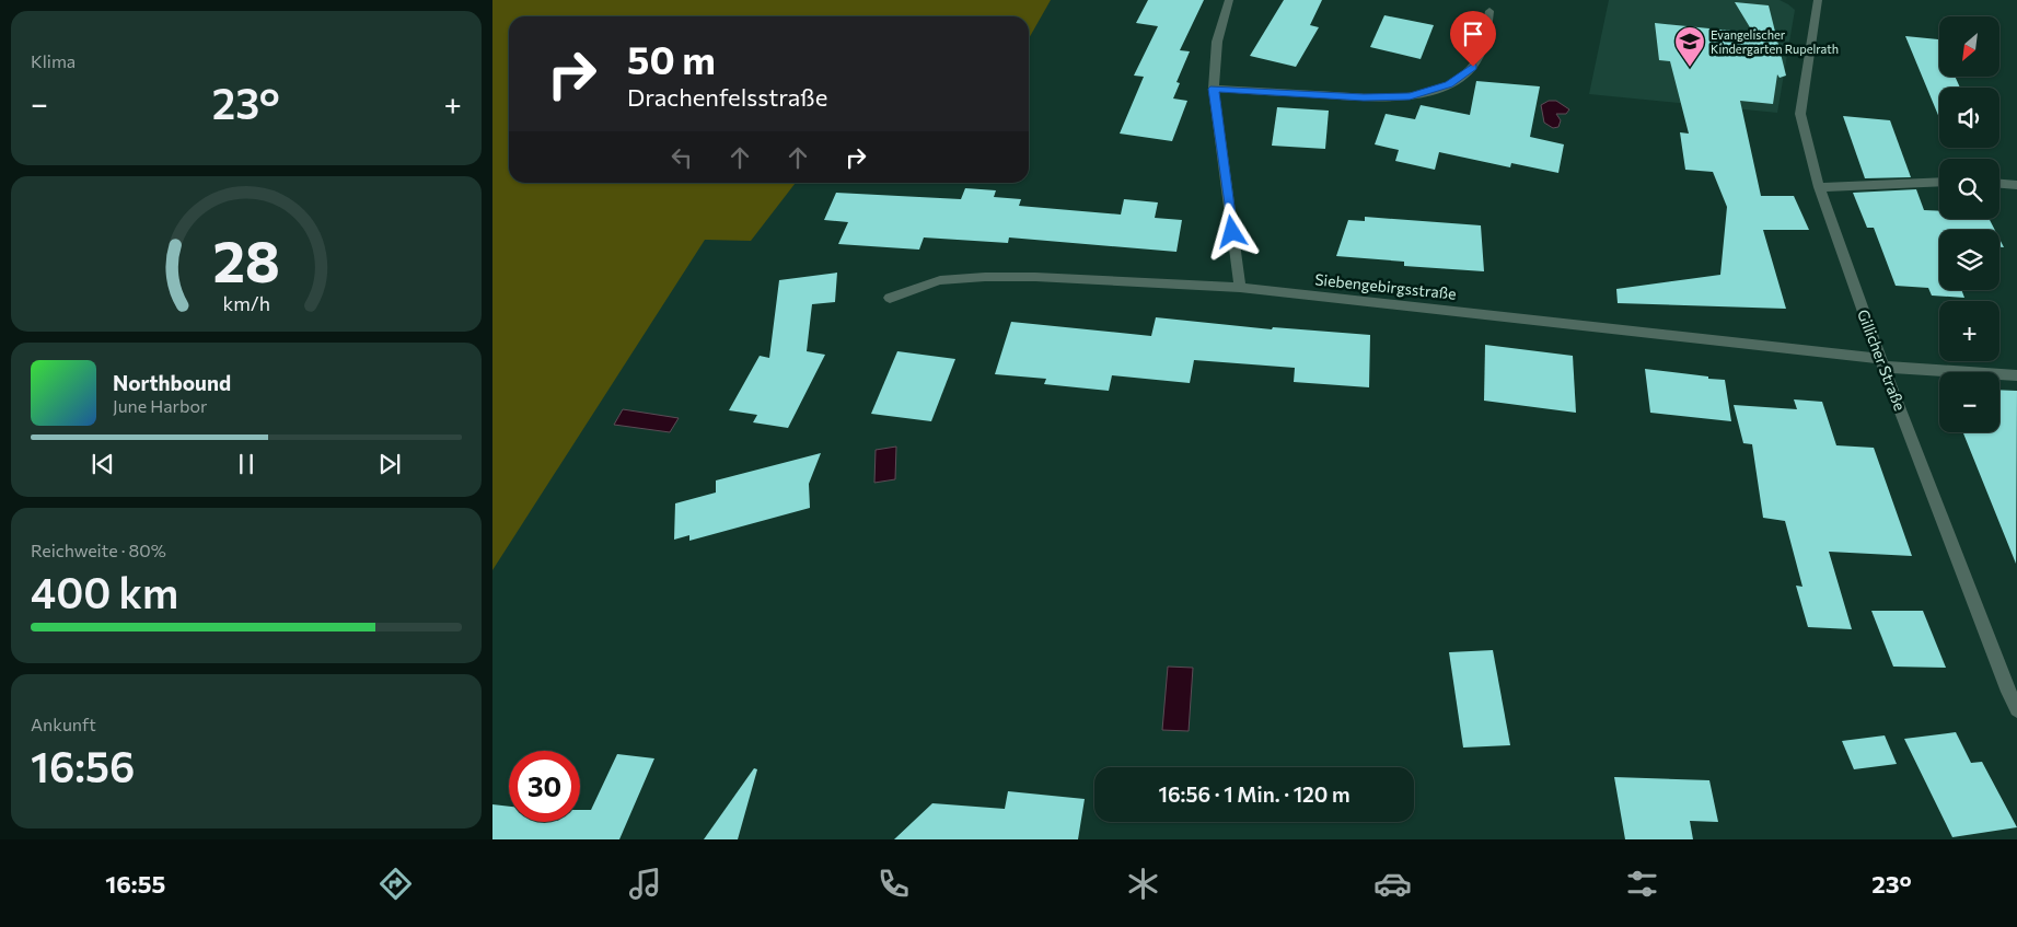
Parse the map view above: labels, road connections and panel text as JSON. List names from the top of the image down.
{
  "streets": {
    "street": ["Siebengebirgsstraße", "Gillicher Straße"]
  },
  "crossings": [
    ["Siebengebirgsstraße", "Gillicher Straße"]
  ],
  "places": {
    "school or university": ["Evangelischer Kindergarten Rupelrath"]
  },
  "north": "bottom left",
  "page": {
    "tile": [
      "Klima",
      ["Reichweite · 80%", "400 km"],
      ["Ankunft", "16:56"]
    ],
    "map_buttons": ["+", "−"],
    "turn": ["50 m", "Drachenfelsstraße"],
    "heat": ["−", "23°", "+"],
    "song": ["Northbound", "June Harbor"],
    "limit": "30",
    "trip": "16:56 · 1 Min. · 120 m",
    "tabs": ["16:55", "23°"],
    "gauge": ["28", "km/h"]
  }
}
